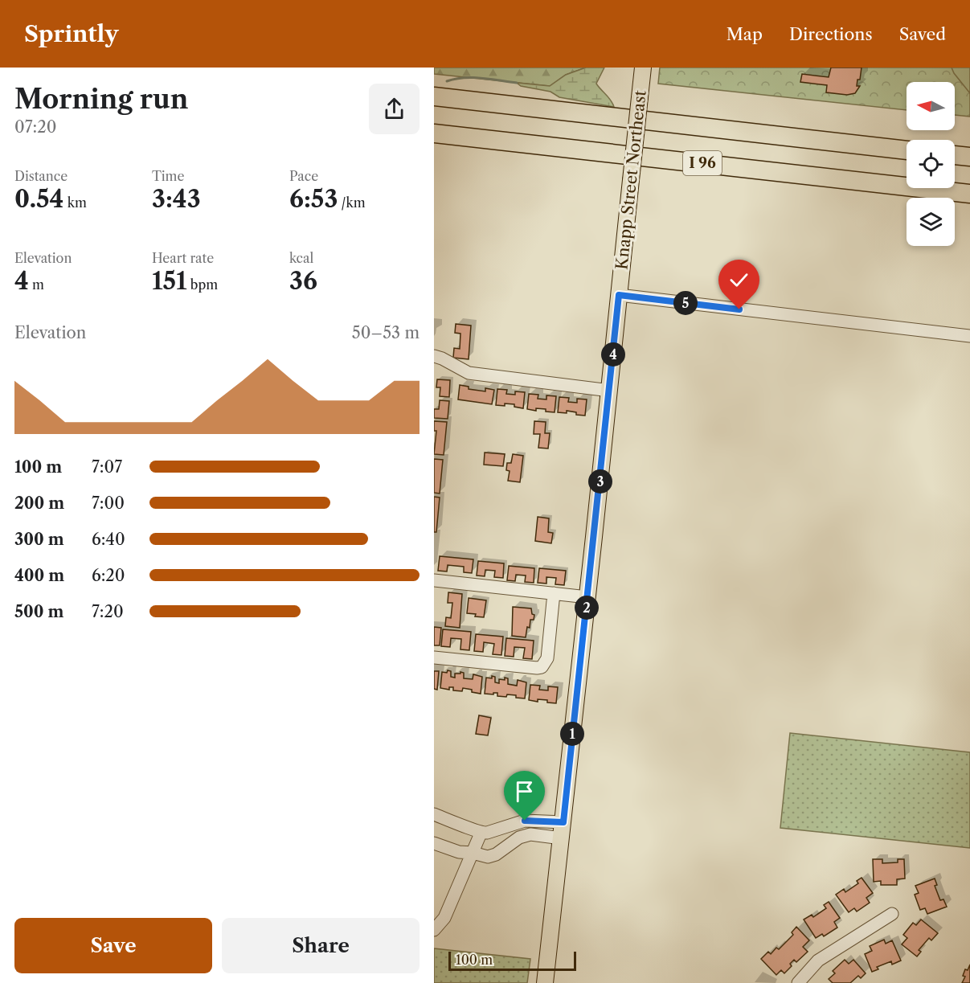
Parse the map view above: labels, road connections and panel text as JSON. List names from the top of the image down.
{
  "streets": {
    "highway": ["I 96"],
    "main road": ["Knapp Street Northeast"]
  },
  "scale_bar": "100 m",
  "north": "left",
  "page": {
    "header": "Sprintly",
    "nav": ["Map", "Directions", "Saved"],
    "heading": ["Morning run", "07:20"],
    "stats": [
      ["Distance", "0.54 km"],
      ["Time", "3:43"],
      ["Pace", "6:53 /km"],
      ["Elevation", "4 m"],
      ["Heart rate", "151 bpm"],
      ["kcal", "36"]
    ],
    "pins": [
      "5",
      "4",
      "3",
      "2",
      "1"
    ],
    "chart": ["Elevation", "50–53 m"],
    "list": [
      {
        "name": "100 m",
        "note": "7:07"
      },
      {
        "name": "200 m",
        "note": "7:00"
      },
      {
        "name": "300 m",
        "note": "6:40"
      },
      {
        "name": "400 m",
        "note": "6:20"
      },
      {
        "name": "500 m",
        "note": "7:20"
      }
    ],
    "buttons": ["Save", "Share"],
    "scale": "100 m"
  }
}
